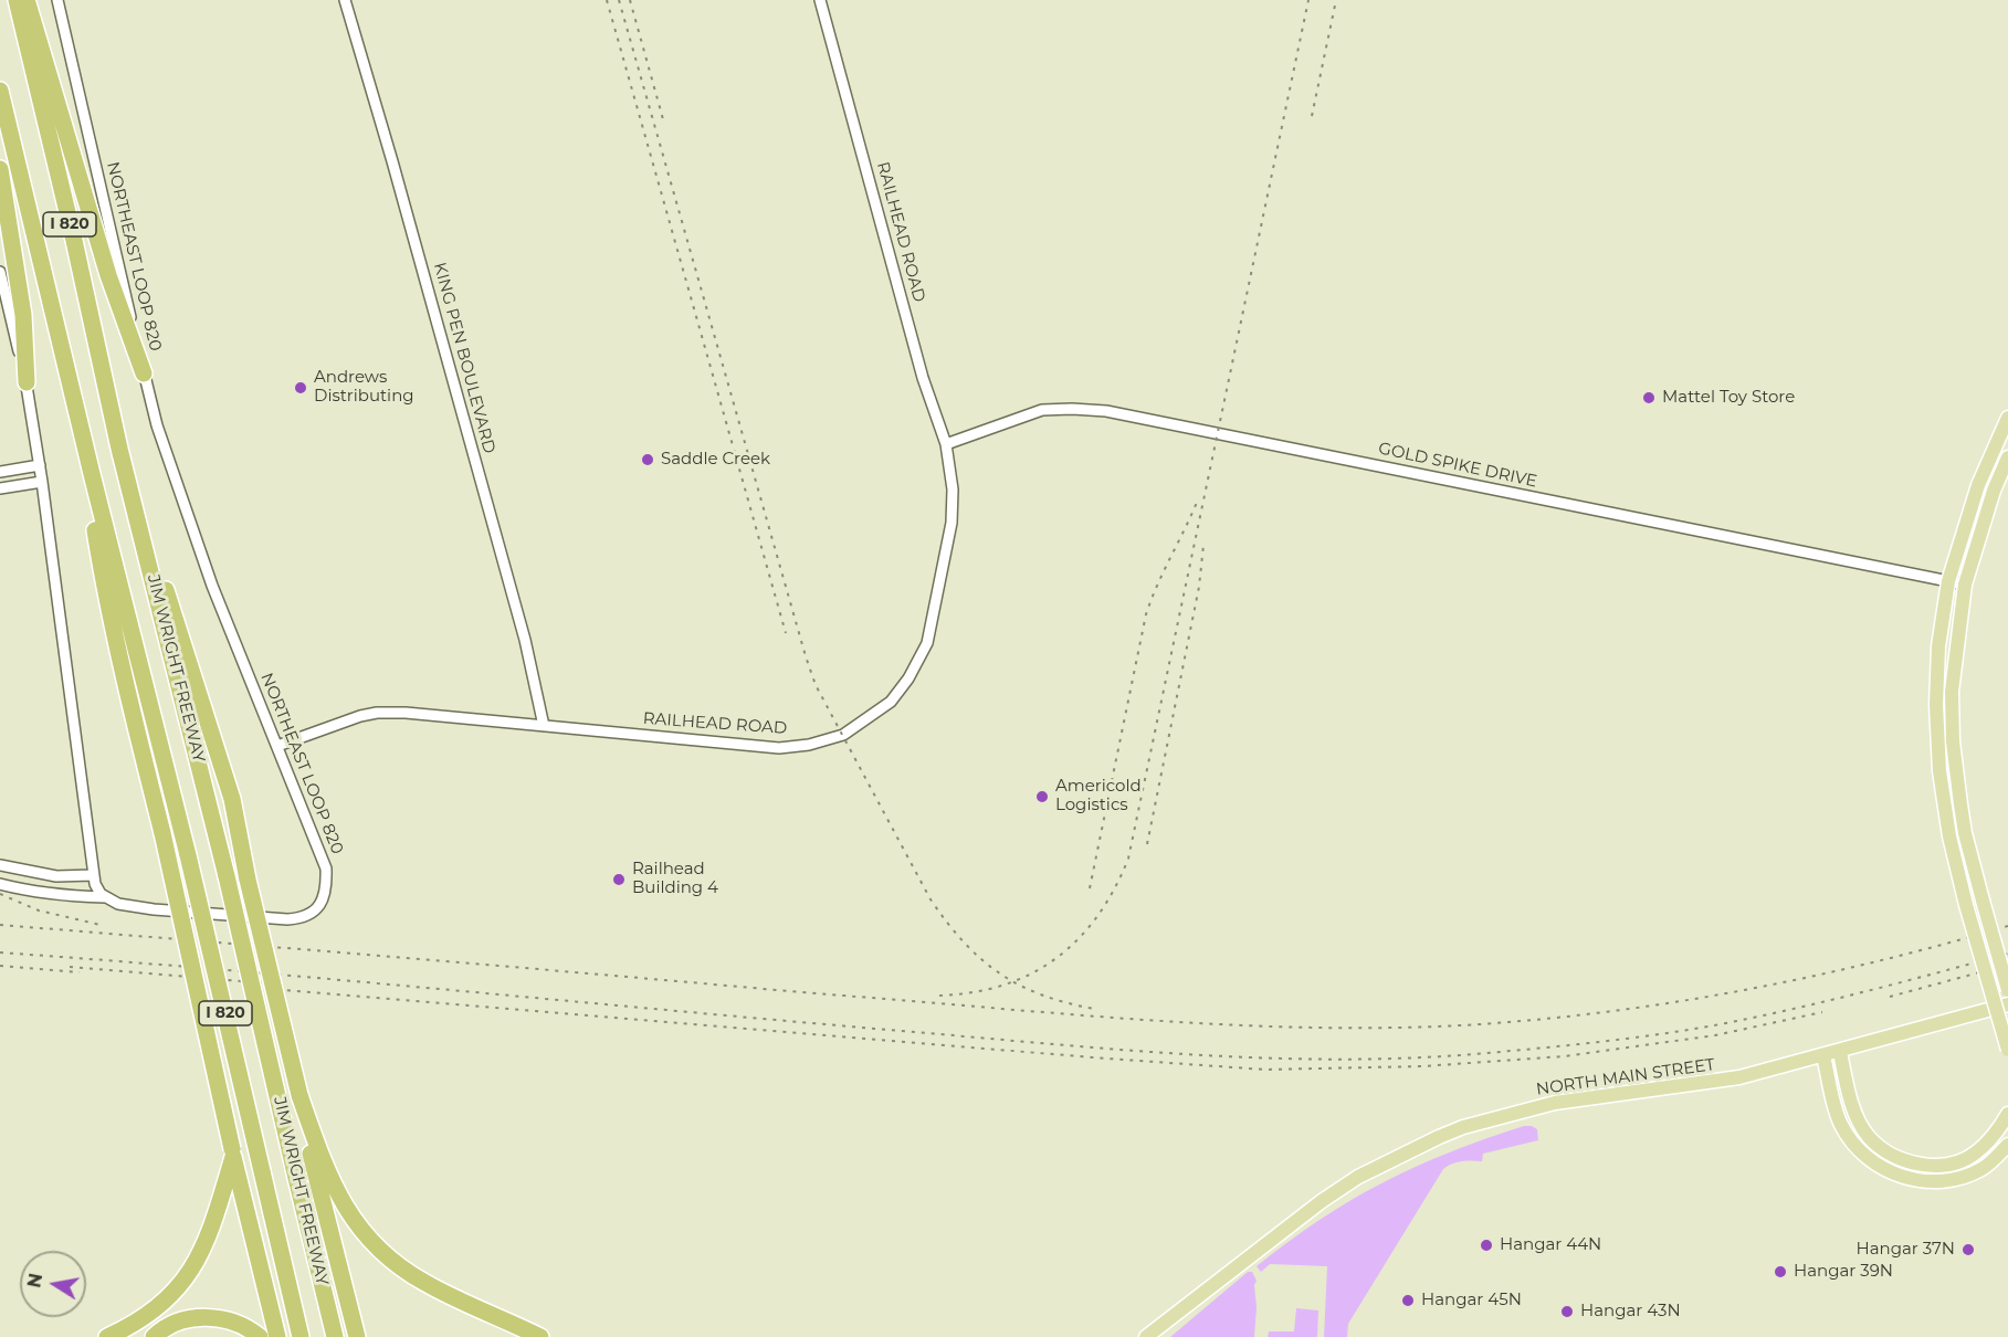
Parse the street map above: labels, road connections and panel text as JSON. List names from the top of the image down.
{
  "streets": {
    "highway": ["I 820", "JIM WRIGHT FREEWAY"],
    "main road": ["NORTH MAIN STREET"],
    "street": [
      "RAILHEAD ROAD",
      "NORTHEAST LOOP 820",
      "KING PEN BOULEVARD",
      "GOLD SPIKE DRIVE"
    ]
  },
  "crossings": [
    ["RAILHEAD ROAD", "NORTHEAST LOOP 820"],
    ["RAILHEAD ROAD", "KING PEN BOULEVARD"],
    ["RAILHEAD ROAD", "GOLD SPIKE DRIVE"]
  ],
  "places": [
    "Andrews Distributing",
    "Mattel Toy Store",
    "Saddle Creek",
    "Americold Logistics",
    "Railhead Building 4",
    "Hangar 44N",
    "Hangar 37N",
    "Hangar 39N",
    "Hangar 45N",
    "Hangar 43N"
  ],
  "north": "left"
}
